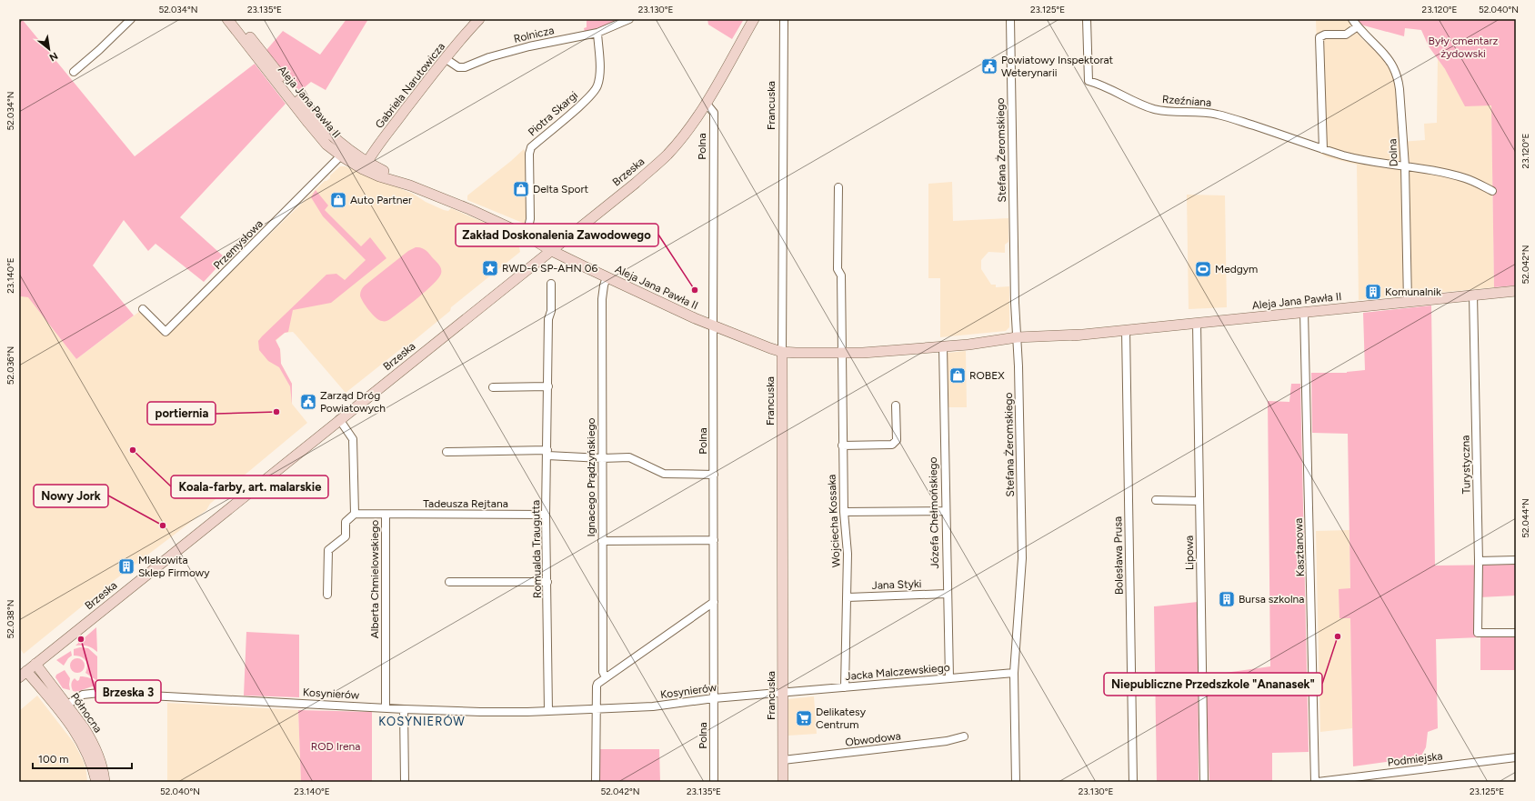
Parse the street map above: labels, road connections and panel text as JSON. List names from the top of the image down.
{
  "streets": {
    "street": [
      "Rolnicza",
      "Gabriela Narutowicza",
      "Rzeźniana",
      "Aleja Jana Pawła II",
      "Francuska",
      "Piotra Skargi",
      "Polna",
      "Stefana Żeromskiego",
      "Dolna",
      "Brzeska",
      "Przemysłowa",
      "Turystyczna",
      "Ignacego Prądzyńskiego",
      "Tadeusza Rejtana",
      "Józefa Chełmońskiego",
      "Wojciecha Kossaka",
      "Kasztanowa",
      "Romualda Traugutta",
      "Lipowa",
      "Bolesława Prusa",
      "Alberta Chmielowskiego",
      "Jana Styki",
      "Jacka Malczewskiego",
      "Kosynierów",
      "Północna",
      "Obwodowa",
      "Podmiejska"
    ]
  },
  "crossings": [
    ["Rolnicza", "Gabriela Narutowicza"],
    ["Rolnicza", "Piotra Skargi"],
    ["Gabriela Narutowicza", "Aleja Jana Pawła II"],
    ["Rzeźniana", "Dolna"],
    ["Aleja Jana Pawła II", "Francuska"],
    ["Aleja Jana Pawła II", "Piotra Skargi"],
    ["Aleja Jana Pawła II", "Polna"],
    ["Aleja Jana Pawła II", "Stefana Żeromskiego"],
    ["Aleja Jana Pawła II", "Dolna"],
    ["Aleja Jana Pawła II", "Brzeska"],
    ["Aleja Jana Pawła II", "Przemysłowa"],
    ["Aleja Jana Pawła II", "Turystyczna"],
    ["Aleja Jana Pawła II", "Ignacego Prądzyńskiego"],
    ["Aleja Jana Pawła II", "Józefa Chełmońskiego"],
    ["Aleja Jana Pawła II", "Wojciecha Kossaka"],
    ["Aleja Jana Pawła II", "Kasztanowa"],
    ["Aleja Jana Pawła II", "Lipowa"],
    ["Aleja Jana Pawła II", "Bolesława Prusa"],
    ["Francuska", "Jacka Malczewskiego"],
    ["Francuska", "Kosynierów"],
    ["Francuska", "Obwodowa"],
    ["Polna", "Brzeska"],
    ["Polna", "Kosynierów"],
    ["Stefana Żeromskiego", "Jacka Malczewskiego"],
    ["Brzeska", "Alberta Chmielowskiego"],
    ["Brzeska", "Północna"],
    ["Tadeusza Rejtana", "Romualda Traugutta"],
    ["Tadeusza Rejtana", "Alberta Chmielowskiego"],
    ["Józefa Chełmońskiego", "Jana Styki"],
    ["Józefa Chełmońskiego", "Jacka Malczewskiego"],
    ["Wojciecha Kossaka", "Jana Styki"],
    ["Wojciecha Kossaka", "Jacka Malczewskiego"],
    ["Kasztanowa", "Podmiejska"],
    ["Romualda Traugutta", "Kosynierów"],
    ["Alberta Chmielowskiego", "Kosynierów"],
    ["Jacka Malczewskiego", "Kosynierów"],
    ["Kosynierów", "Północna"]
  ],
  "districts": ["KOSYNIERÓW"],
  "parks": ["Były cmentarz żydowski", "ROD Irena"],
  "places": {
    "public building": ["Powiatowy Inspektorat Weterynarii", "Zarząd Dróg Powiatowych"],
    "shop": ["Delta Sport", "Auto Partner", "ROBEX"],
    "place": ["RWD-6 SP-AHN 06"],
    "sports": ["Medgym"],
    "other": [
      "Zakład Doskonalenia Zawodowego",
      "portiernia",
      "Koala-farby, art. malarskie",
      "Nowy Jork",
      "Niepubliczne Przedszkole \"Ananasek\"",
      "Brzeska 3"
    ],
    "building": ["Komunalnik", "Mlekowita Sklep Firmowy", "Bursa szkolna"],
    "supermarket": ["Delikatesy Centrum"]
  },
  "scale_bar": "100 m",
  "north": "bottom right",
  "coordinates": [
    "52.034°N",
    "23.135°E",
    "23.130°E",
    "23.125°E",
    "23.120°E",
    "52.040°N",
    "52.042°N",
    "23.140°E",
    "52.036°N",
    "52.044°N",
    "52.038°N"
  ]
}
